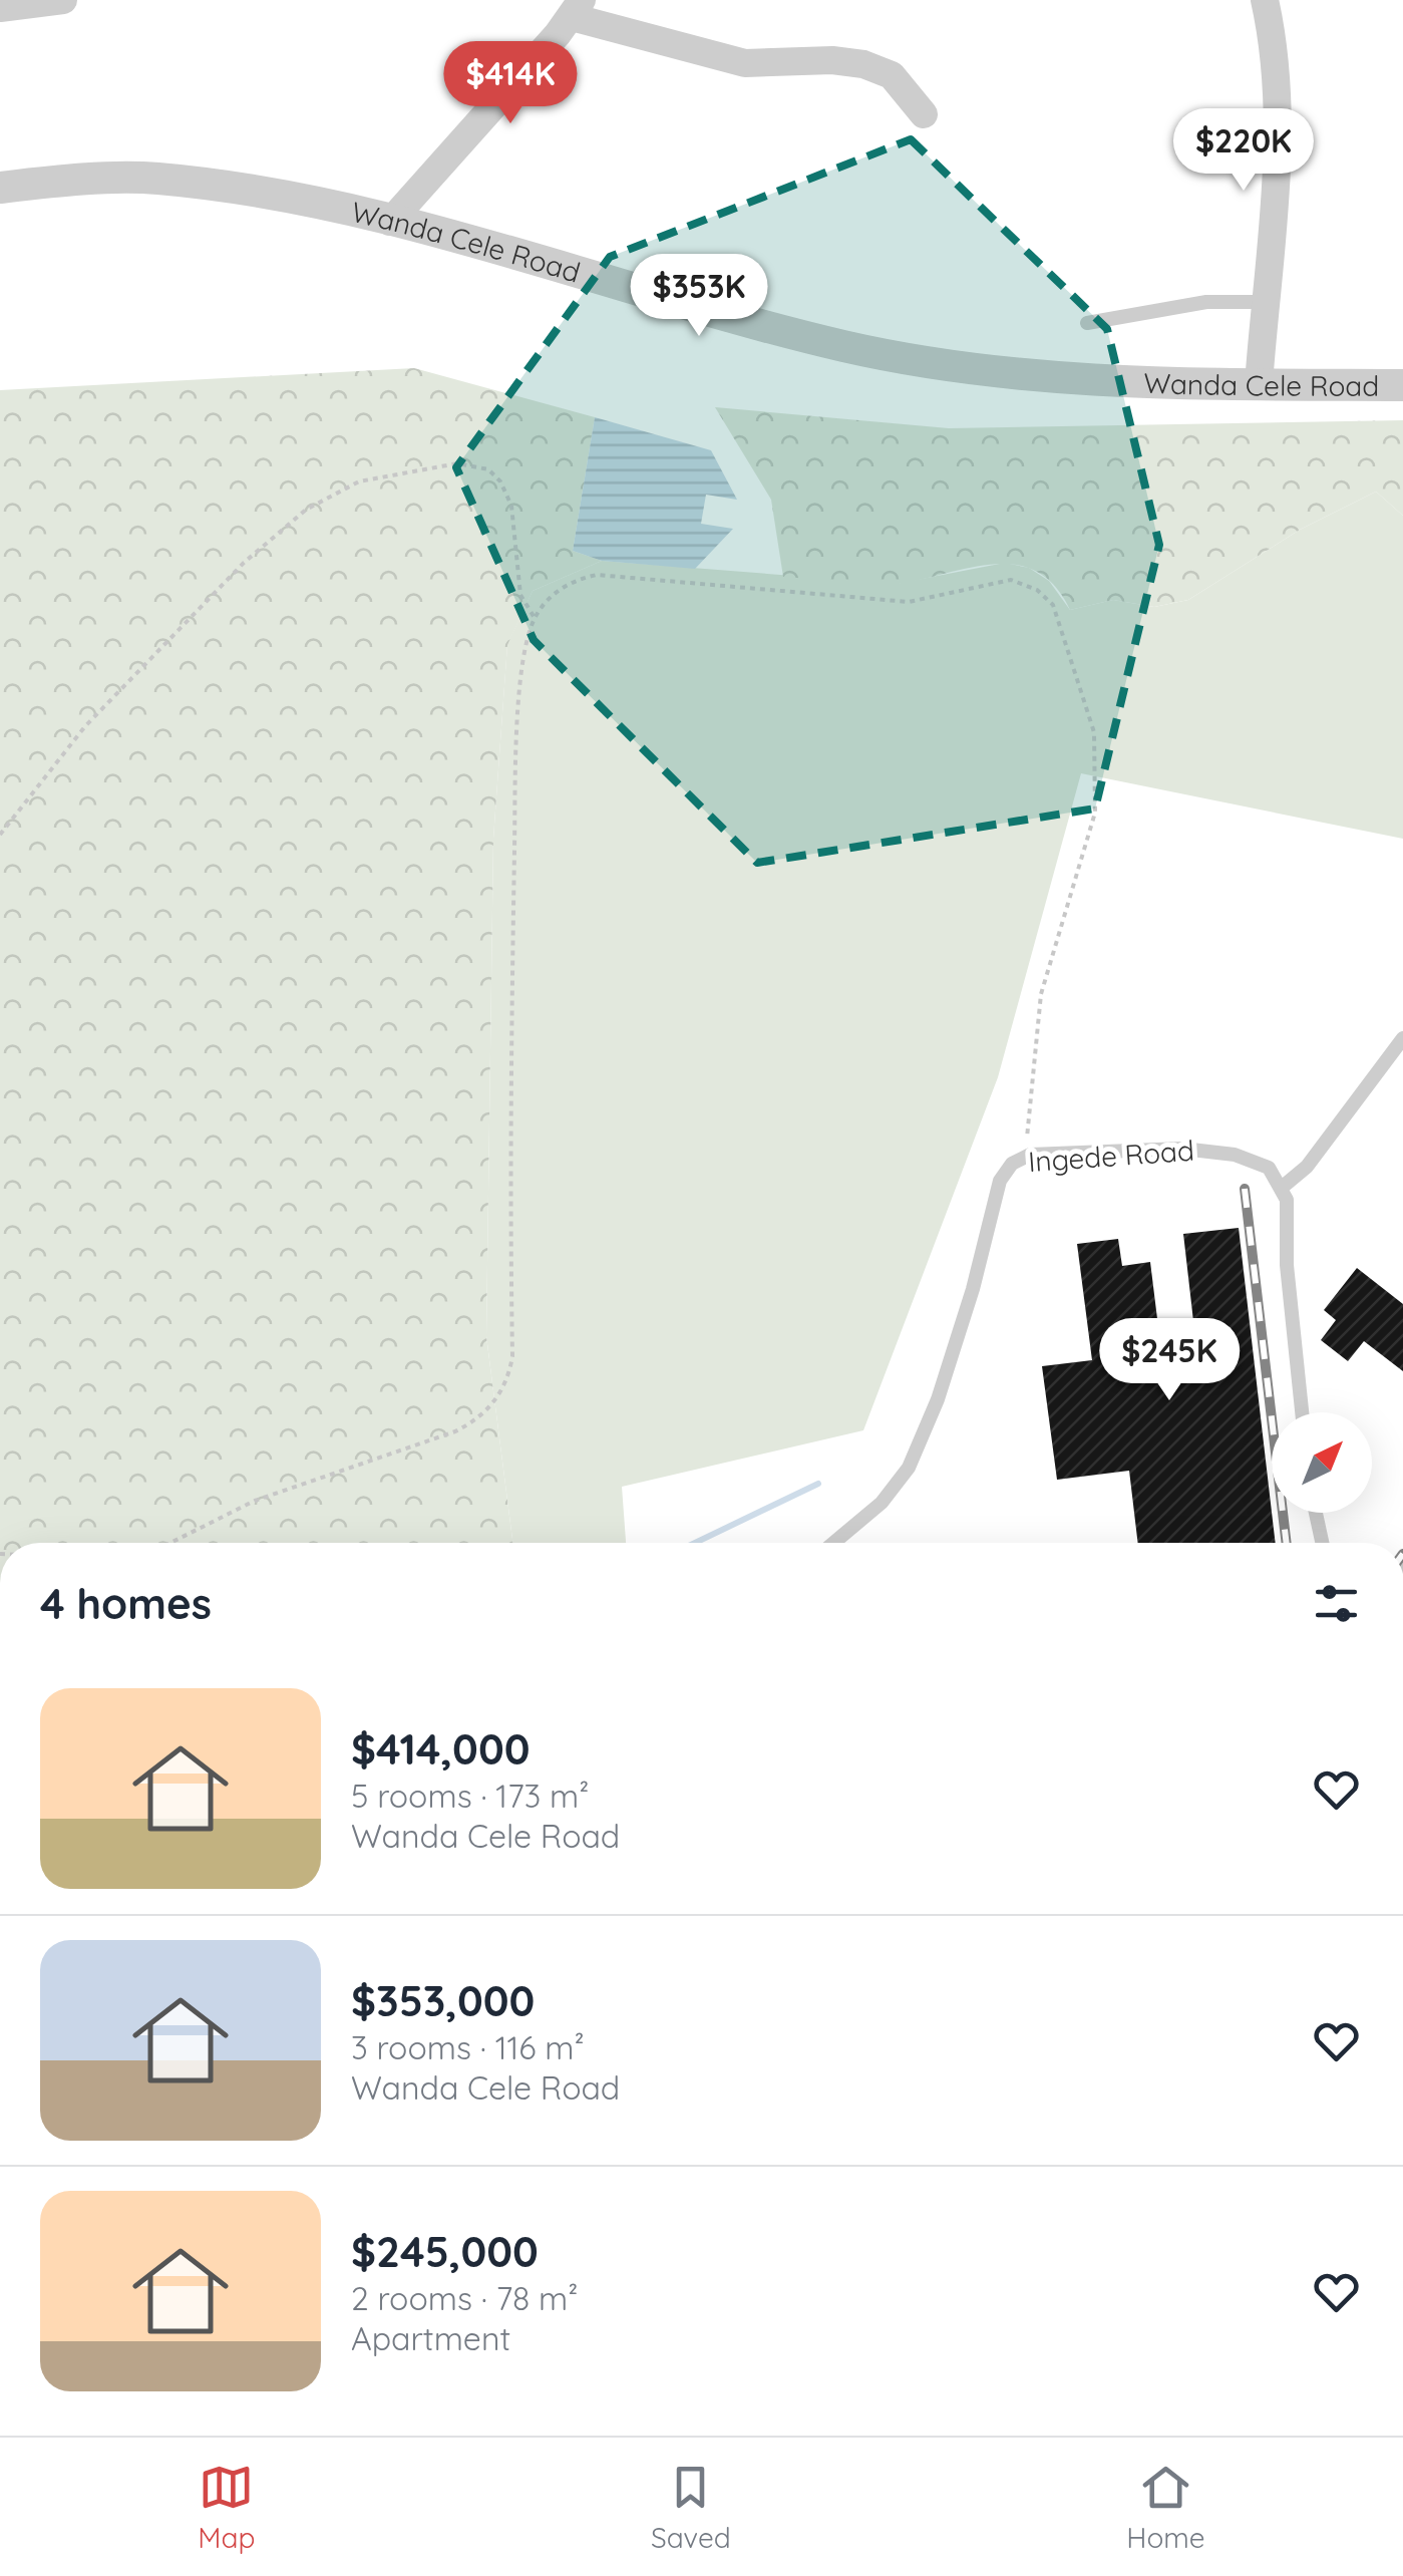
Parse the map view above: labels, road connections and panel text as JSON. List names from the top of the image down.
{
  "streets": {
    "street": ["Wanda Cele Road"],
    "lane": ["Ingede Road"]
  },
  "north": "top right",
  "page": {
    "price": [
      "$414K",
      "$220K",
      "$353K",
      "$245K"
    ],
    "heading": "4 homes",
    "list": [
      {
        "name": "$414,000",
        "note": "5 rooms · 173 m² · Wanda Cele Road"
      },
      {
        "name": "$353,000",
        "note": "3 rooms · 116 m² · Wanda Cele Road"
      },
      {
        "name": "$245,000",
        "note": "2 rooms · 78 m² · Apartment"
      }
    ],
    "tabs": ["Map", "Saved", "Home"]
  }
}
